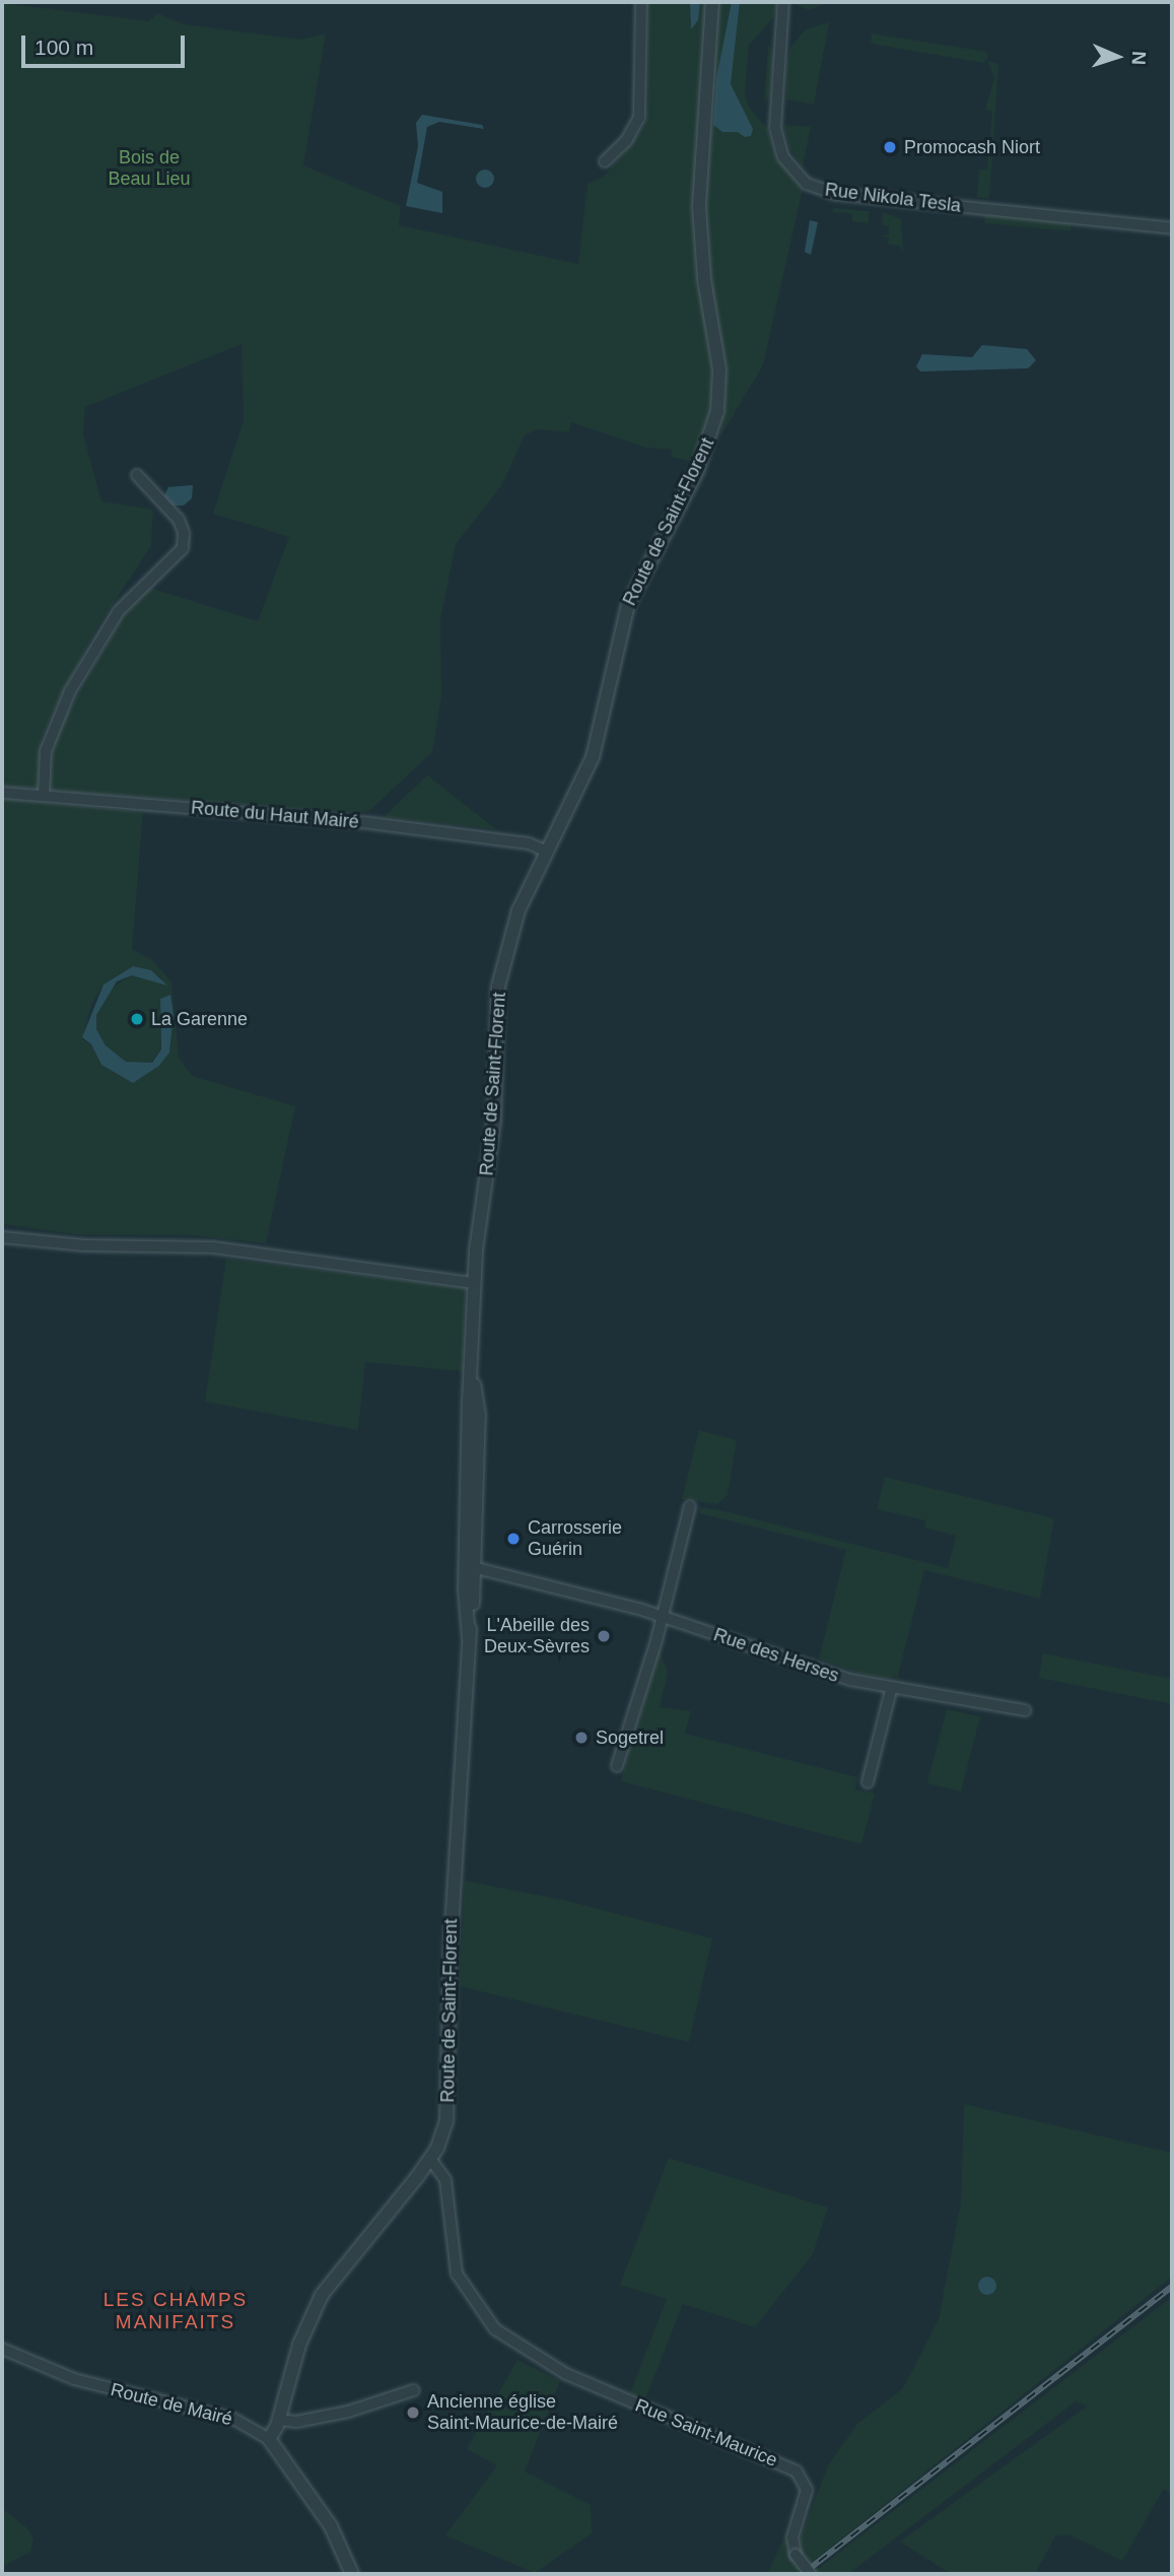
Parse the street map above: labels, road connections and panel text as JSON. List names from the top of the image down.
{
  "streets": {
    "street": [
      "Rue Nikola Tesla",
      "Route de Saint-Florent",
      "Route du Haut Mairé",
      "Rue des Herses",
      "Route de Mairé",
      "Rue Saint-Maurice"
    ]
  },
  "crossings": [
    ["Route de Saint-Florent", "Route du Haut Mairé"],
    ["Route de Saint-Florent", "Rue des Herses"],
    ["Route de Saint-Florent", "Route de Mairé"],
    ["Route de Saint-Florent", "Rue Saint-Maurice"]
  ],
  "districts": ["LES CHAMPS MANIFAITS"],
  "parks": ["Bois de Beau Lieu"],
  "places": [
    "Promocash Niort",
    "La Garenne",
    "Carrosserie Guérin",
    "L'Abeille des Deux-Sèvres",
    "Sogetrel",
    "Ancienne église Saint-Maurice-de-Mairé"
  ],
  "scale_bar": "100 m",
  "north": "right"
}
